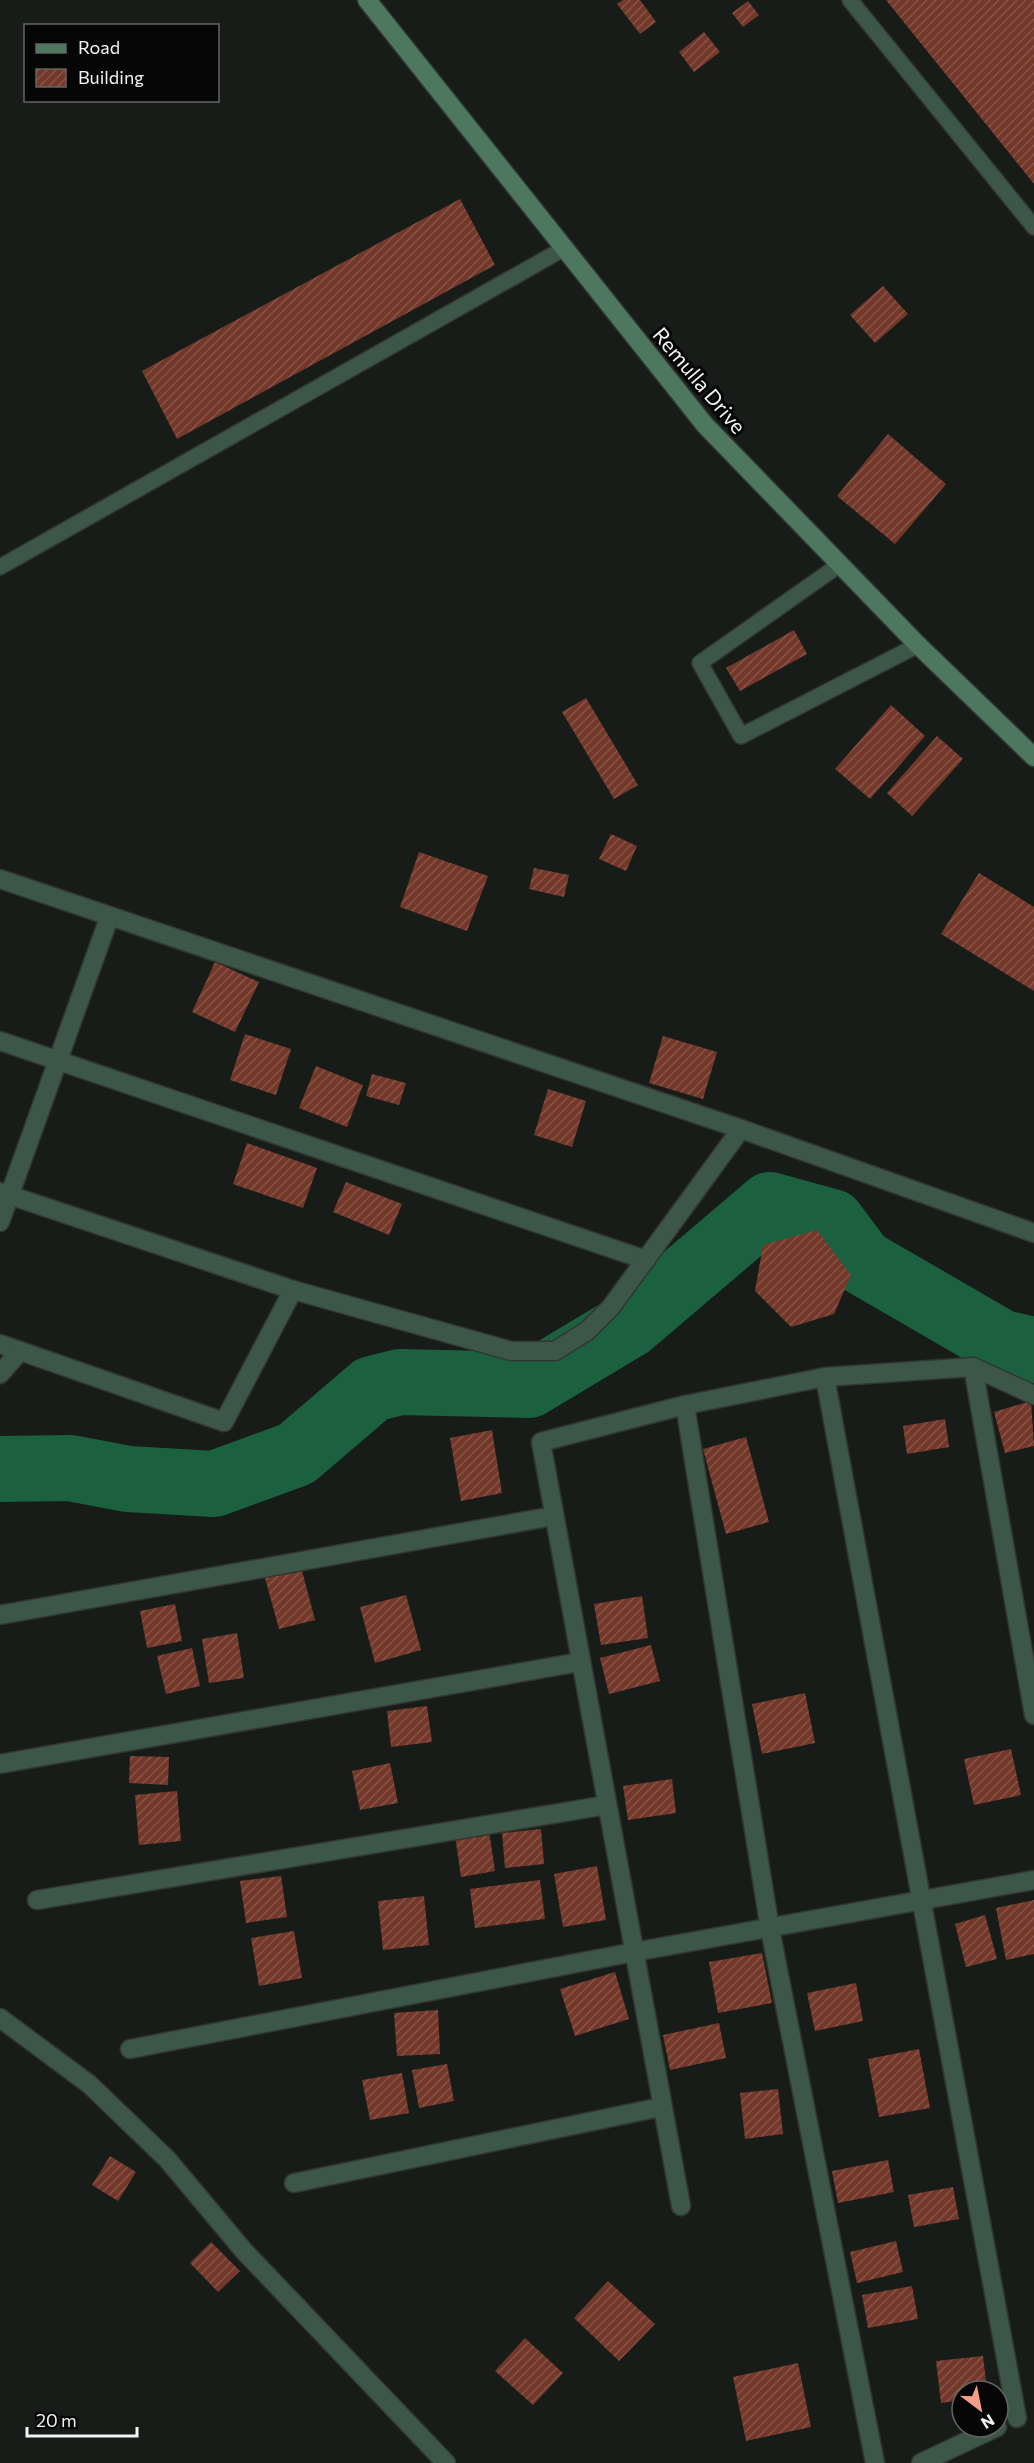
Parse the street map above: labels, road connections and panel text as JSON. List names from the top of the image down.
{
  "streets": {
    "main road": ["Remulla Drive"]
  },
  "legend": ["Road", "Building"],
  "scale_bar": "20 m",
  "north": "bottom right"
}
